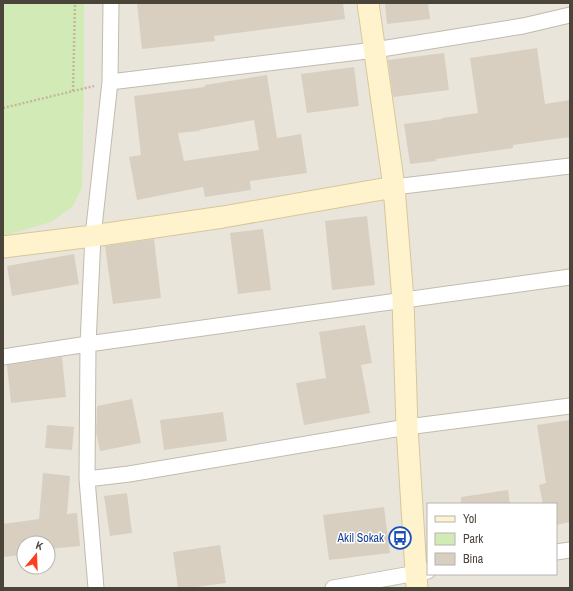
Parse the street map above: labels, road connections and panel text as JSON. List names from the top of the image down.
{
  "places": {
    "bus stop": ["Akil Sokak"]
  },
  "legend": ["Yol", "Park", "Bina"],
  "north": "top"
}
